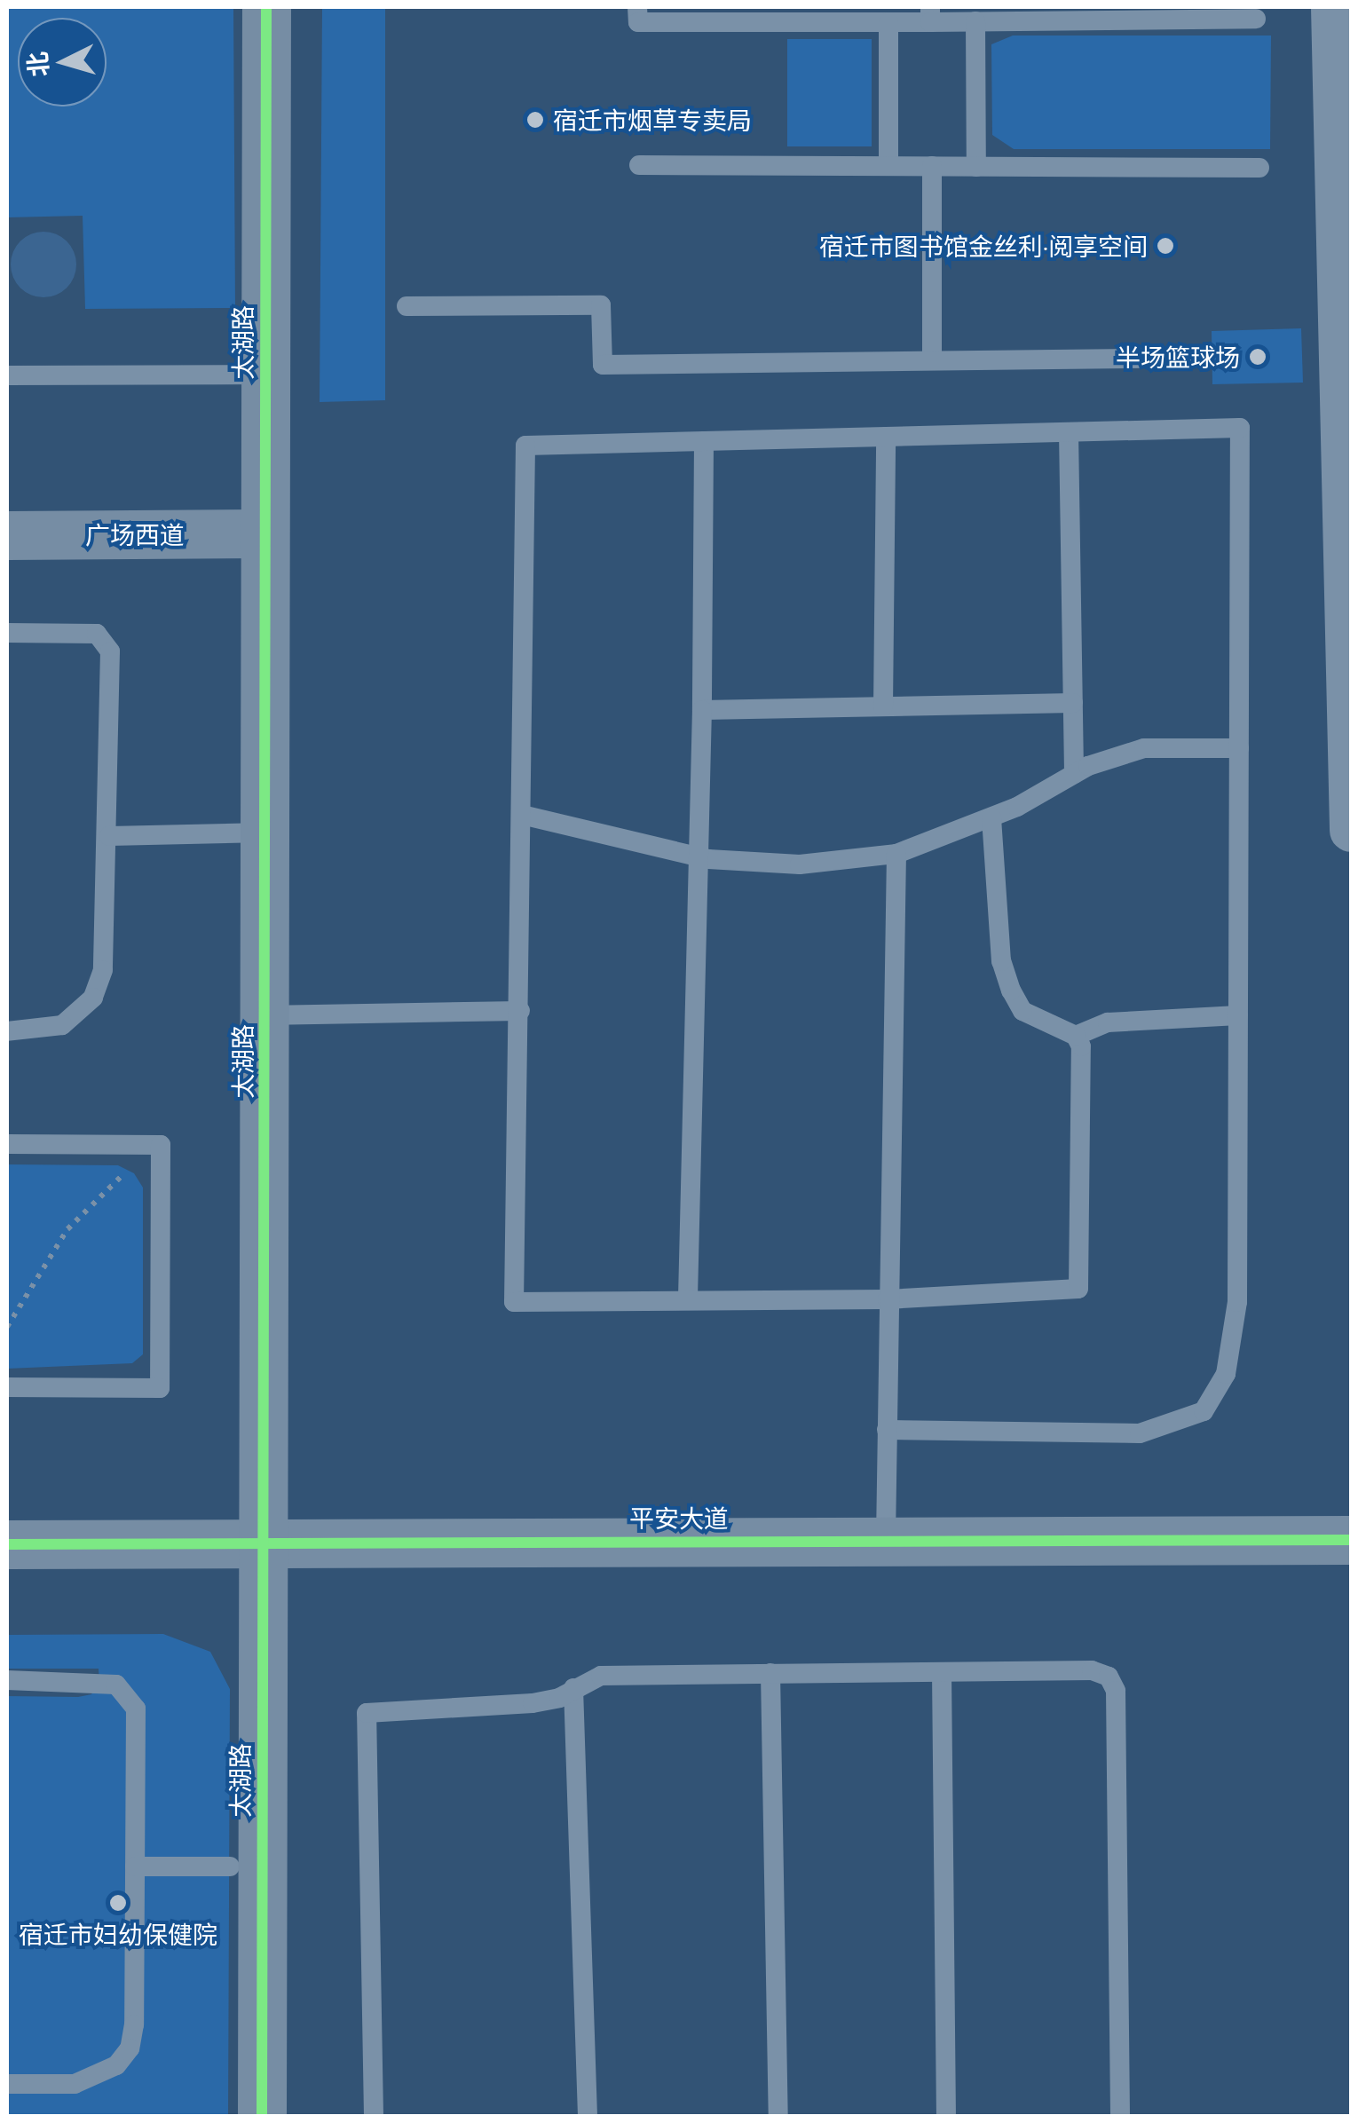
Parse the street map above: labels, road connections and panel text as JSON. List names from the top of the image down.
{
  "streets": {
    "street": ["太湖路", "广场西道", "平安大道"]
  },
  "crossings": [
    ["太湖路", "广场西道"],
    ["太湖路", "平安大道"]
  ],
  "places": [
    "宿迁市烟草专卖局",
    "宿迁市图书馆金丝利·阅享空间",
    "半场篮球场",
    "宿迁市妇幼保健院"
  ],
  "north": "left"
}
